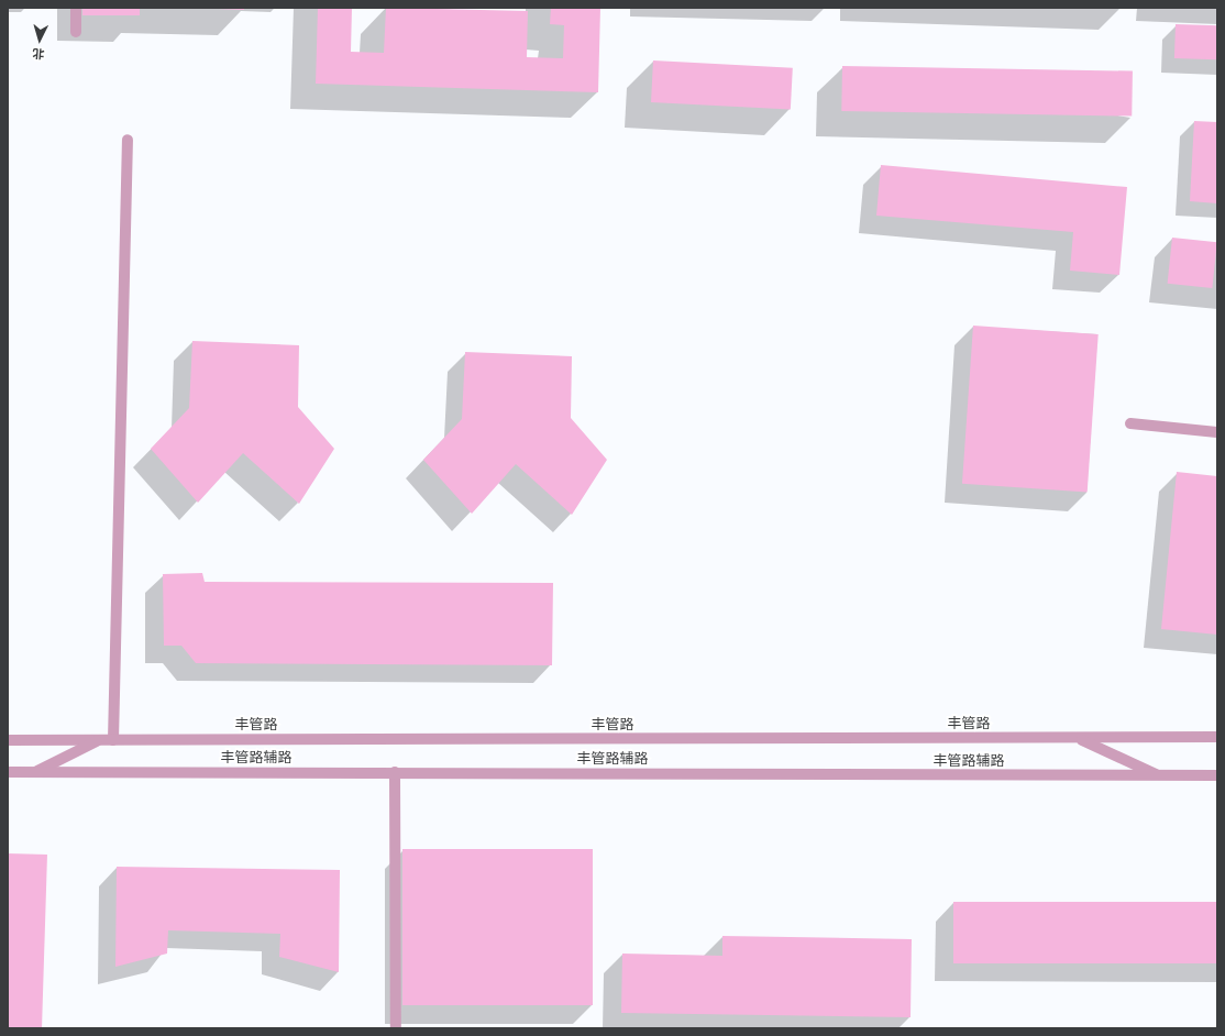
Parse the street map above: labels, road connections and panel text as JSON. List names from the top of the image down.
{
  "streets": {
    "street": ["丰管路", "丰管路辅路"]
  },
  "north": "bottom"
}
